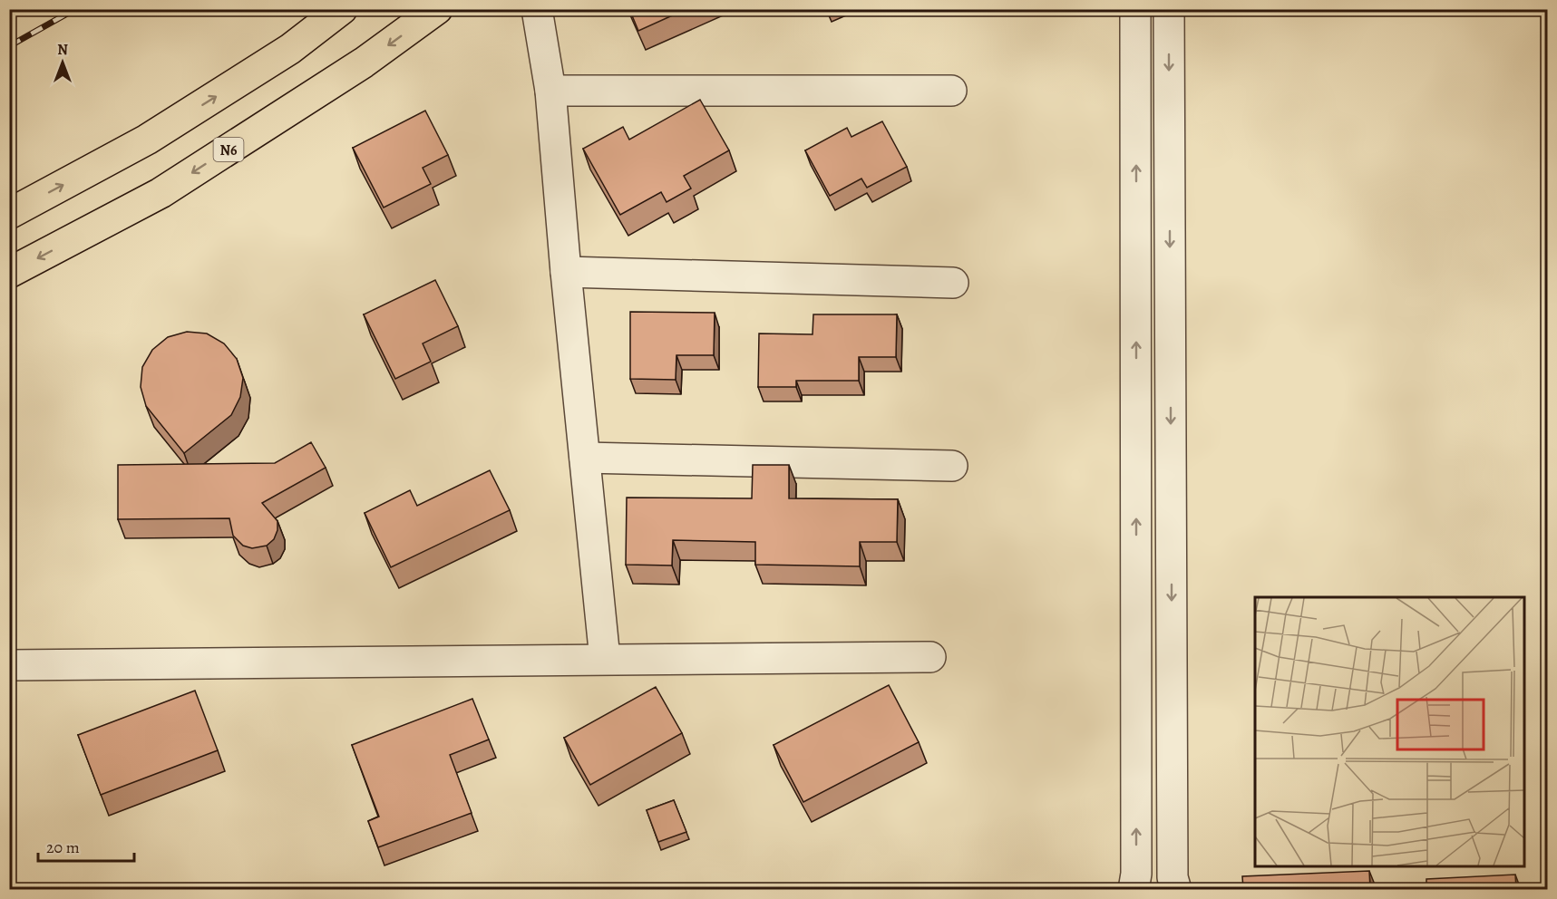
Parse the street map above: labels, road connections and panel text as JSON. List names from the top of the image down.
{
  "streets": {
    "highway": ["N6"]
  },
  "scale_bar": "20 m",
  "north": "top"
}
